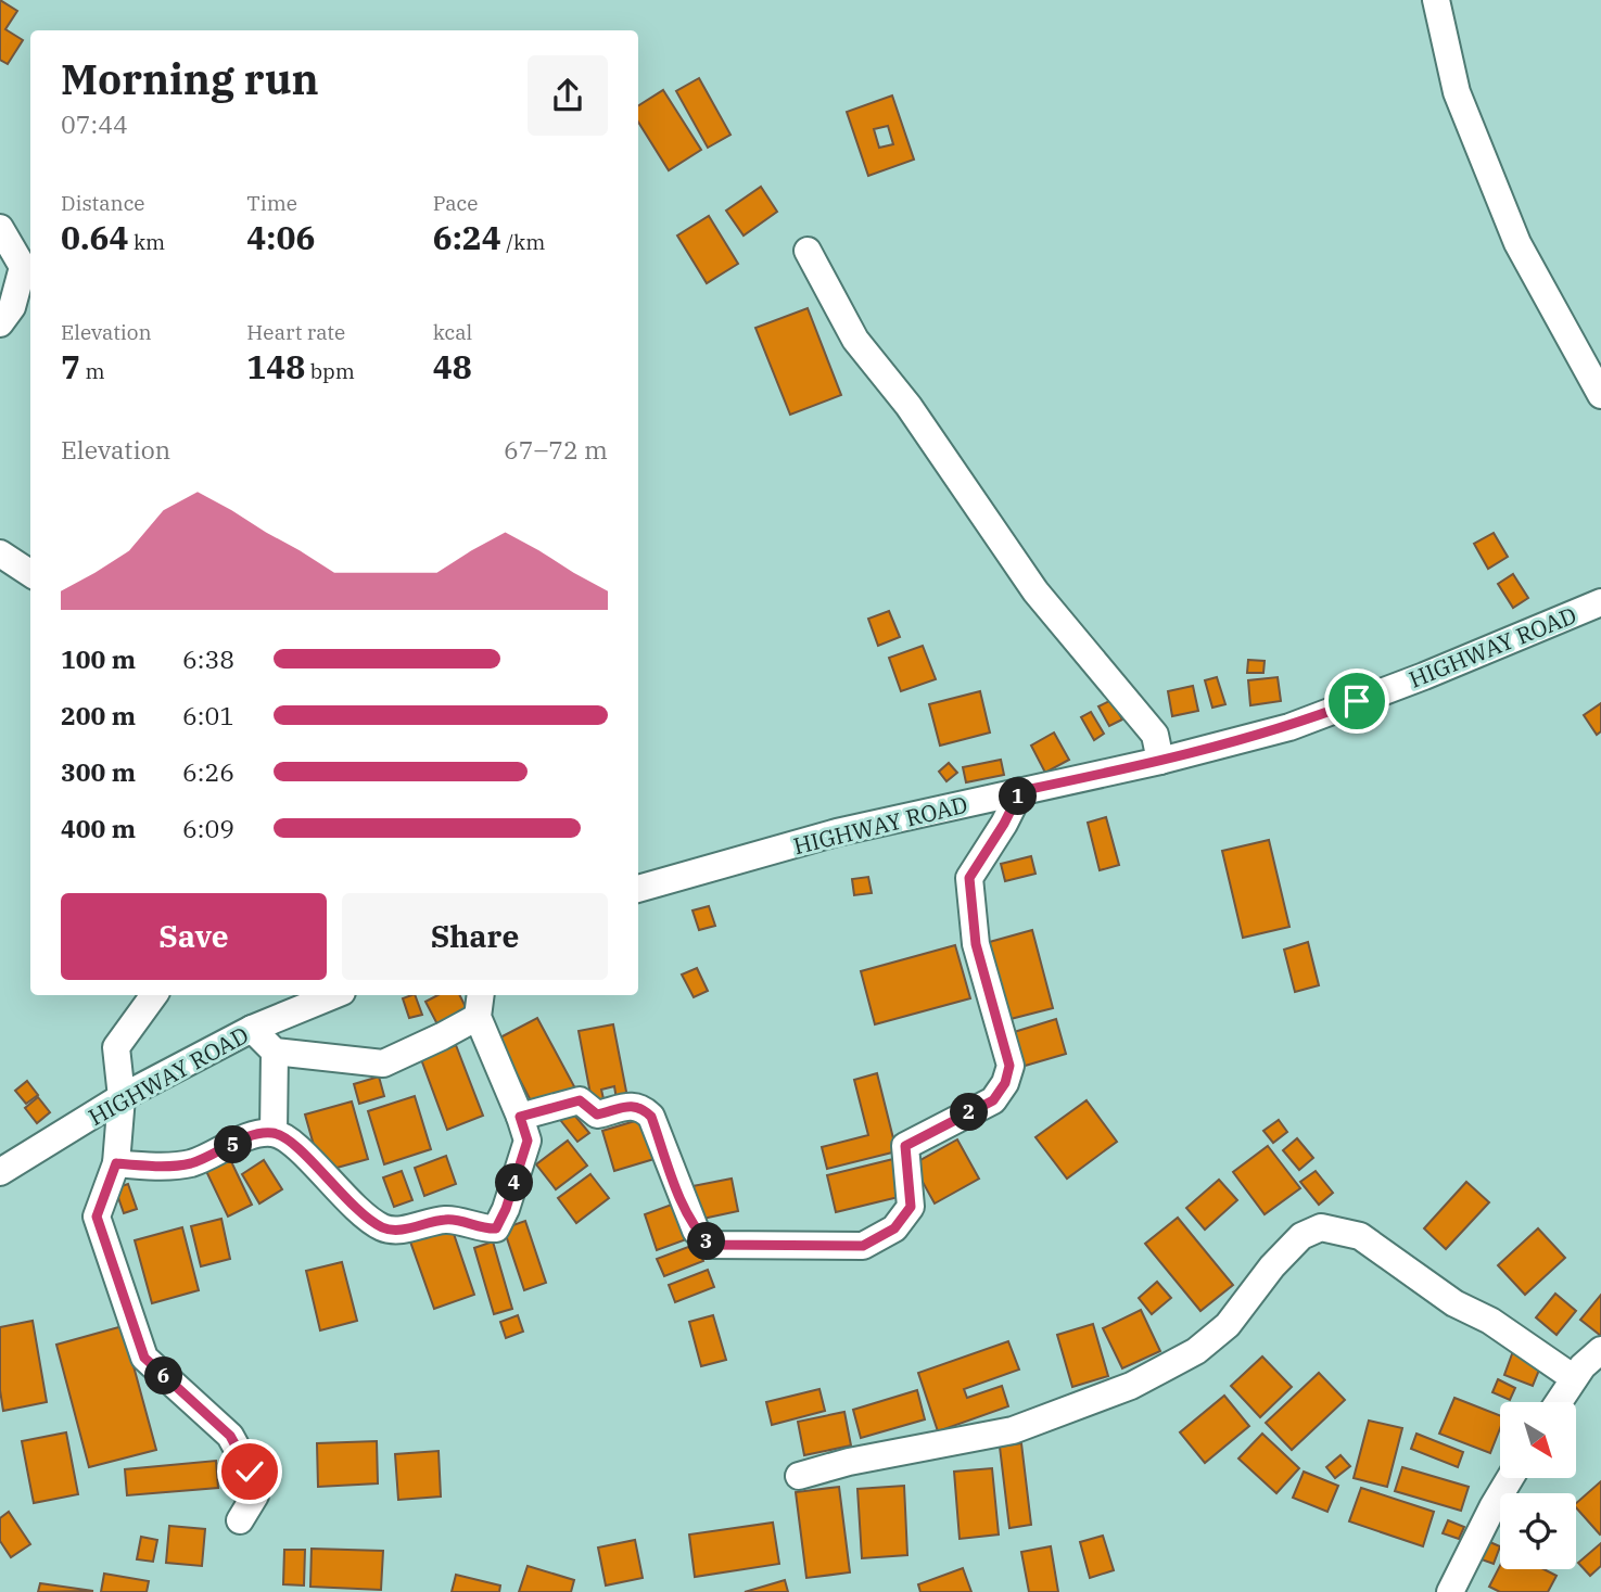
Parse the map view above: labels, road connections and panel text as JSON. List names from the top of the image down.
{
  "streets": {
    "street": ["HIGHWAY ROAD"]
  },
  "north": "bottom right",
  "page": {
    "heading": ["Morning run", "07:44"],
    "stats": [
      ["Distance", "0.64 km"],
      ["Time", "4:06"],
      ["Pace", "6:24 /km"],
      ["Elevation", "7 m"],
      ["Heart rate", "148 bpm"],
      ["kcal", "48"]
    ],
    "chart": ["Elevation", "67–72 m"],
    "list": [
      {
        "name": "100 m",
        "note": "6:38"
      },
      {
        "name": "200 m",
        "note": "6:01"
      },
      {
        "name": "300 m",
        "note": "6:26"
      },
      {
        "name": "400 m",
        "note": "6:09"
      }
    ],
    "pins": [
      "1",
      "2",
      "5",
      "4",
      "3",
      "6"
    ],
    "buttons": ["Save", "Share"]
  }
}
